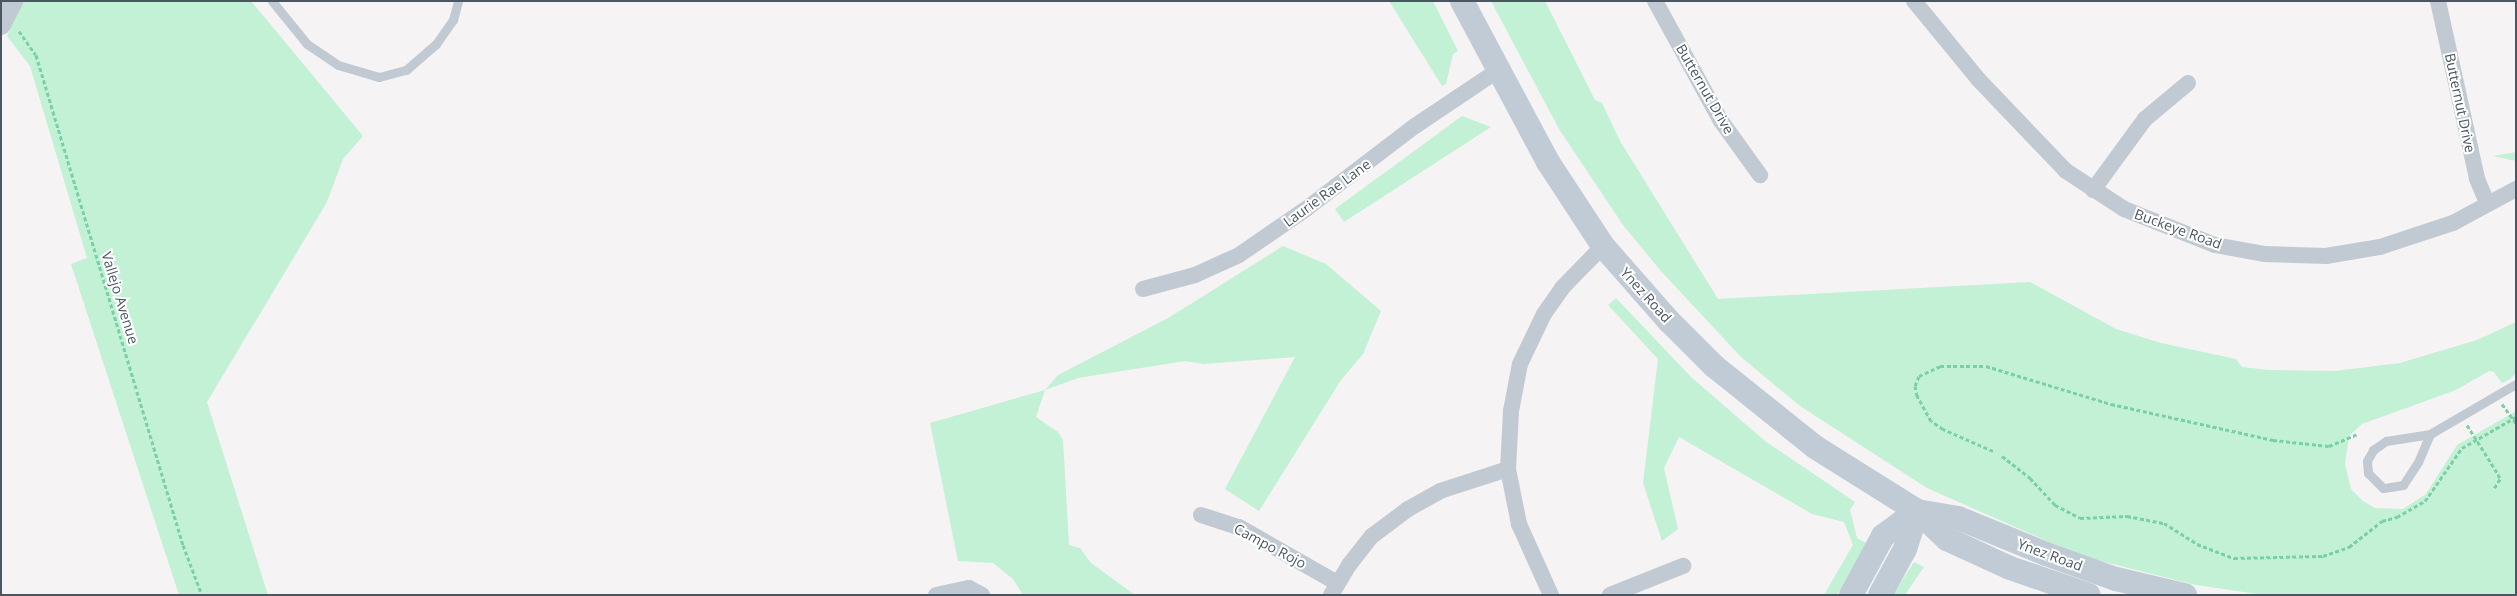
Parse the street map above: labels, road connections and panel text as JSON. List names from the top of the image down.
{
  "streets": {
    "main road": ["Ynez Road"],
    "street": [
      "Butternut Drive",
      "Laurie Rae Lane",
      "Buckeye Road",
      "Campo Rojo"
    ],
    "path": ["Vallejo Avenue"]
  },
  "crossings": [
    ["Butternut Drive", "Buckeye Road"],
    ["Laurie Rae Lane", "Ynez Road"]
  ]
}
